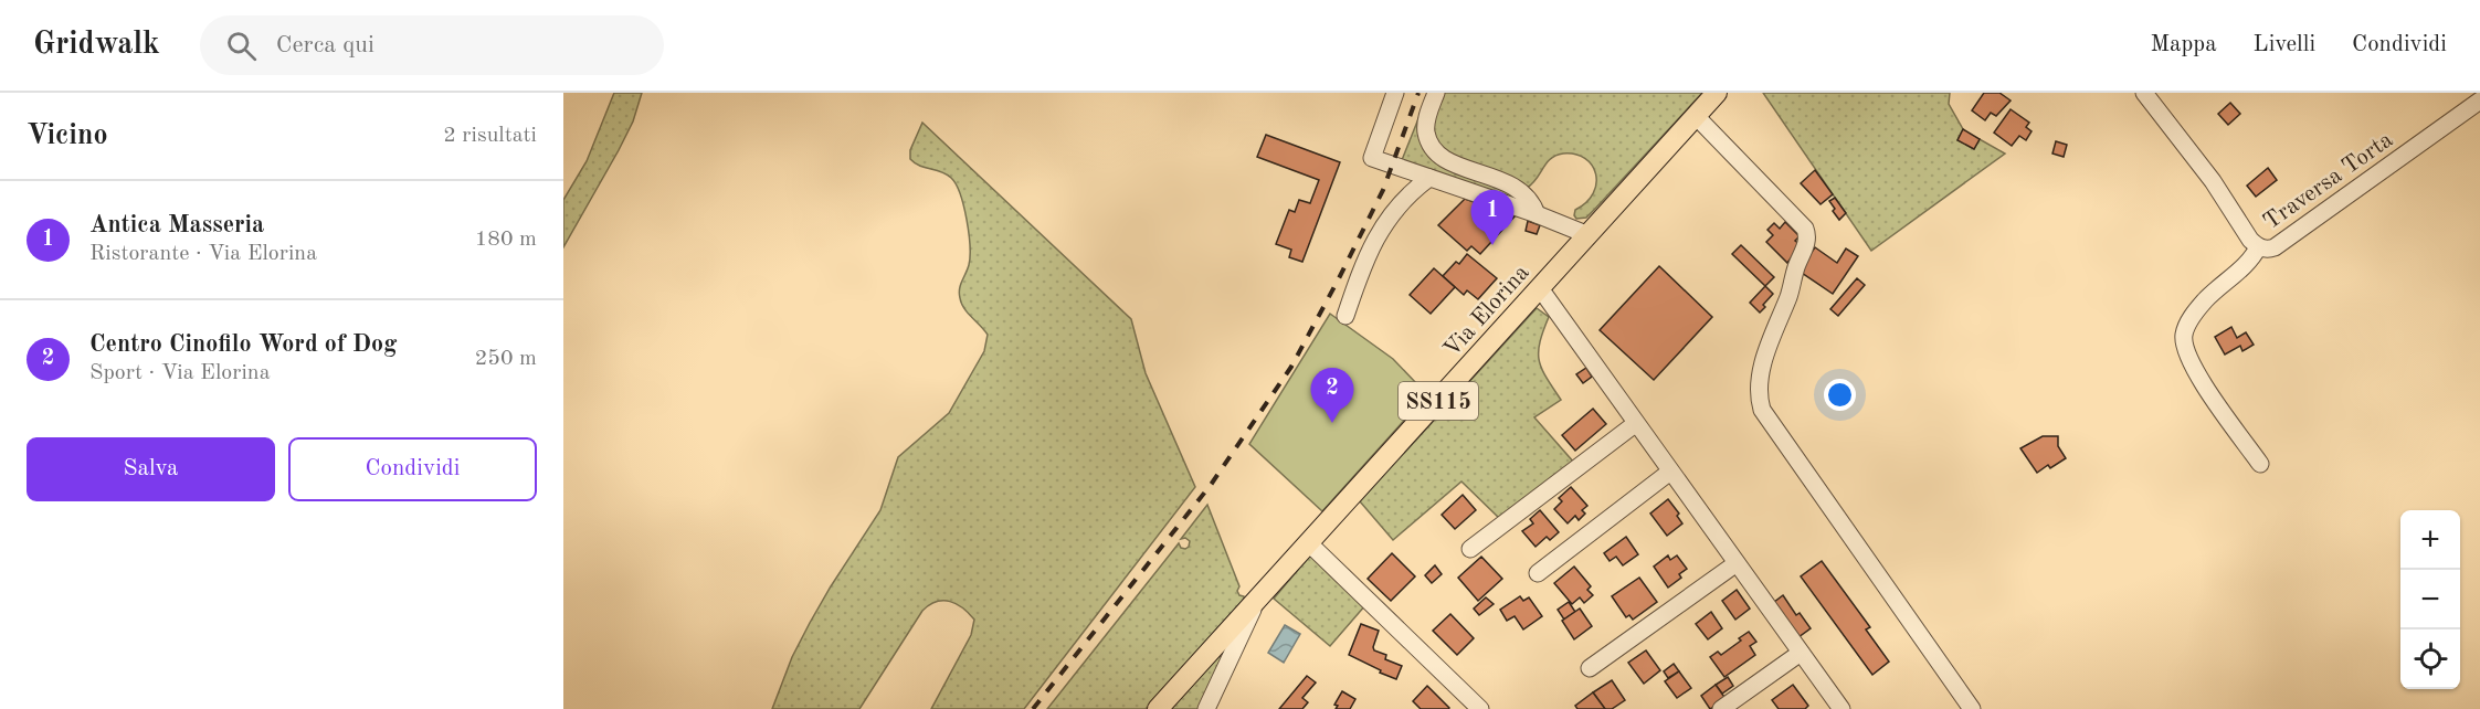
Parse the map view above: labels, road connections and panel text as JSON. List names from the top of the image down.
{
  "streets": {
    "main road": ["Via Elorina", "SS115"],
    "street": ["Traversa Torta"]
  },
  "page": {
    "header": "Gridwalk",
    "search": "Cerca qui",
    "nav": ["Mappa", "Livelli", "Condividi"],
    "heading": ["Vicino", "2 risultati"],
    "list": [
      {
        "mark": "1",
        "name": "Antica Masseria",
        "note": "Ristorante · Via Elorina",
        "value": "180 m"
      },
      {
        "mark": "2",
        "name": "Centro Cinofilo Word of Dog",
        "note": "Sport · Via Elorina",
        "value": "250 m"
      }
    ],
    "pins": ["1", "2"],
    "buttons": ["Salva", "Condividi"],
    "map_buttons": ["+", "−"]
  }
}
